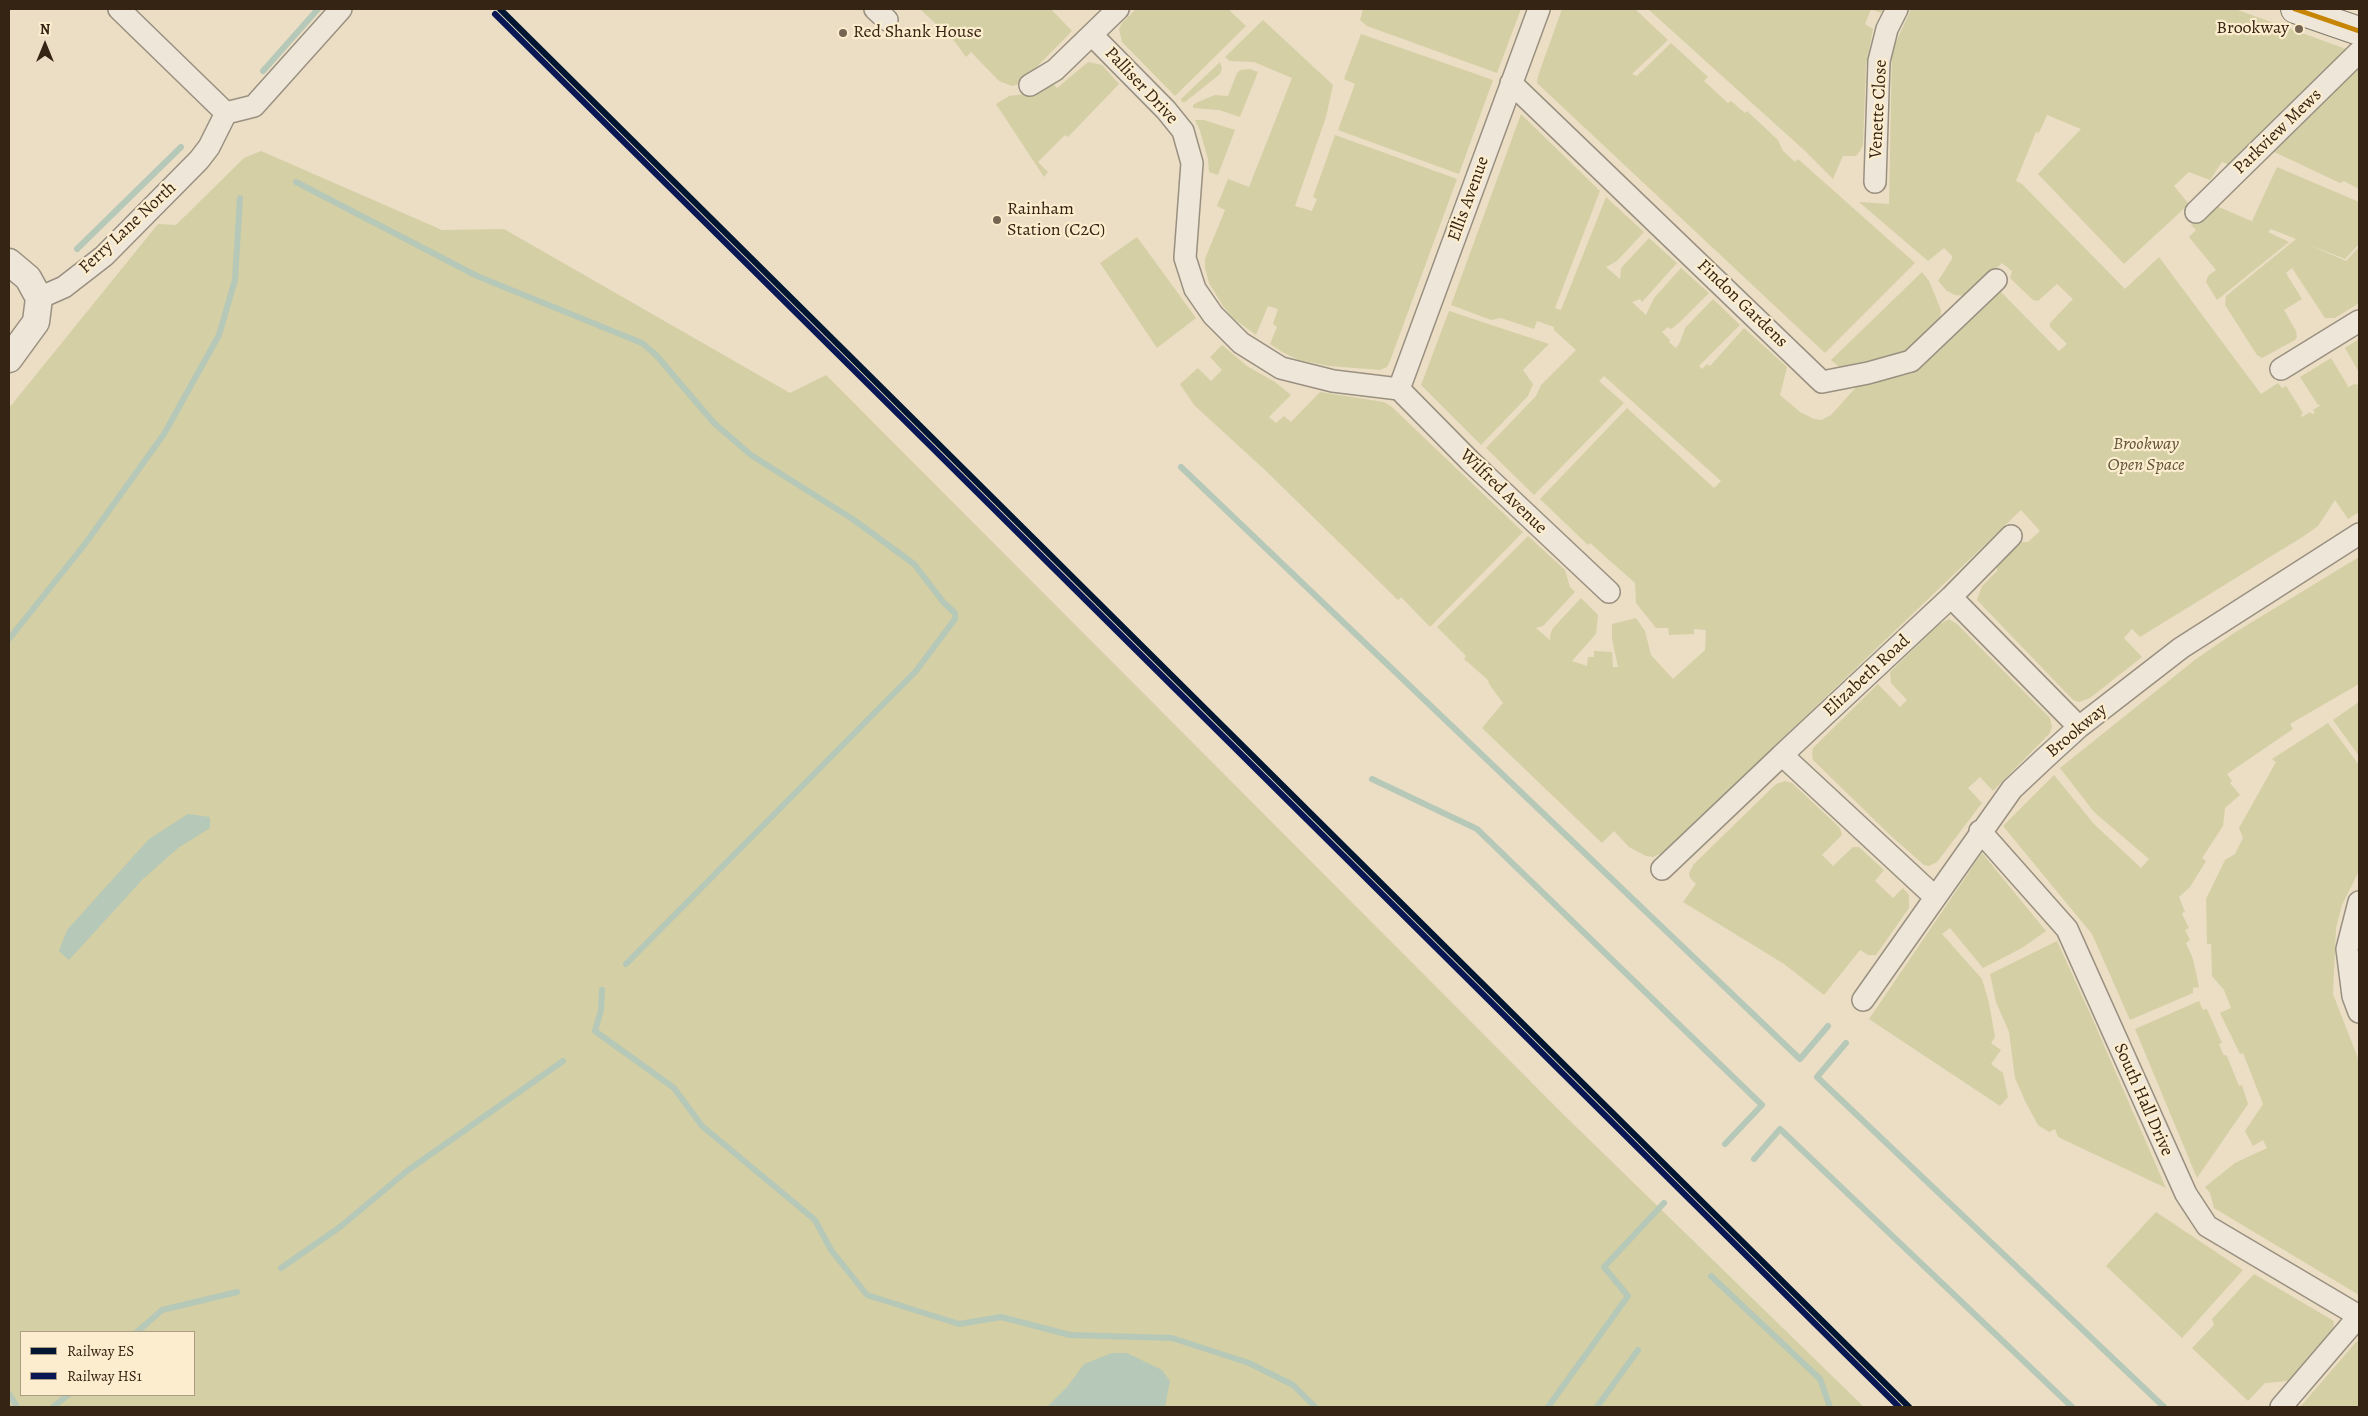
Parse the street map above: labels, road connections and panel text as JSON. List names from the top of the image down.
{
  "streets": {
    "street": [
      "Palliser Drive",
      "Venette Close",
      "Parkview Mews",
      "Ellis Avenue",
      "Ferry Lane North",
      "Findon Gardens",
      "Wilfred Avenue",
      "Elizabeth Road",
      "Brookway",
      "South Hall Drive"
    ]
  },
  "crossings": [
    ["Palliser Drive", "Ellis Avenue"],
    ["Palliser Drive", "Wilfred Avenue"],
    ["Ellis Avenue", "Findon Gardens"],
    ["Ellis Avenue", "Wilfred Avenue"],
    ["Brookway", "South Hall Drive"]
  ],
  "parks": ["Brookway Open Space"],
  "places": ["Brookway", "Red Shank House", "Rainham Station (C2C)"],
  "lines": ["rail line ES", "rail line HS1"],
  "legend": ["Railway ES", "Railway HS1"],
  "north": "top"
}
